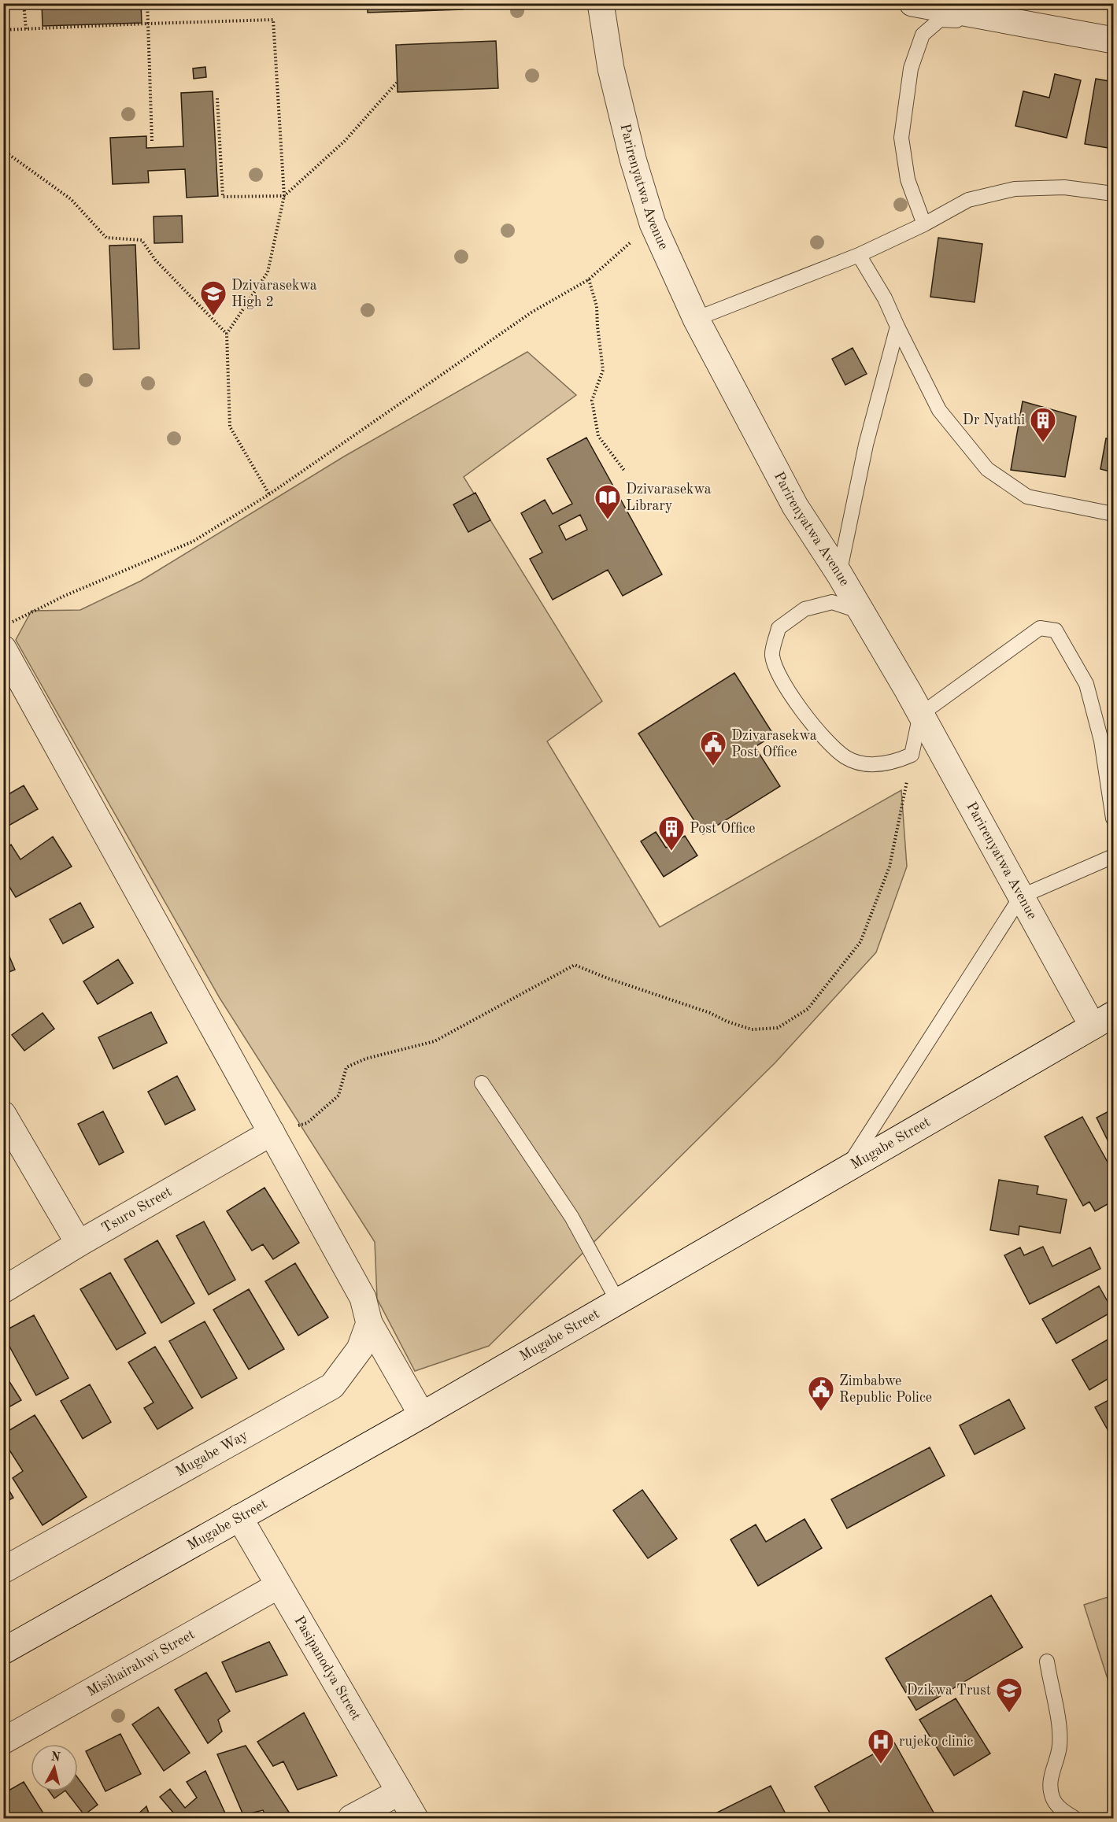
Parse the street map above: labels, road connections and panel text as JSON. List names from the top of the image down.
{
  "streets": {
    "street": [
      "Parirenyatwa Avenue",
      "Mugabe Street",
      "Tsuro Street",
      "Mugabe Way",
      "Misihairahwi Street",
      "Pasipanodya Street"
    ]
  },
  "crossings": [
    ["Parirenyatwa Avenue", "Mugabe Street"],
    ["Mugabe Street", "Pasipanodya Street"],
    ["Misihairahwi Street", "Pasipanodya Street"]
  ],
  "places": {
    "school or university": ["Dzivarasekwa High 2", "Dzikwa Trust"],
    "building": ["Dr Nyathi", "Post Office"],
    "library": ["Dzivarasekwa Library"],
    "public building": ["Dzivarasekwa Post Office", "Zimbabwe Republic Police"],
    "hospital": ["rujeko clinic"]
  },
  "north": "top"
}
